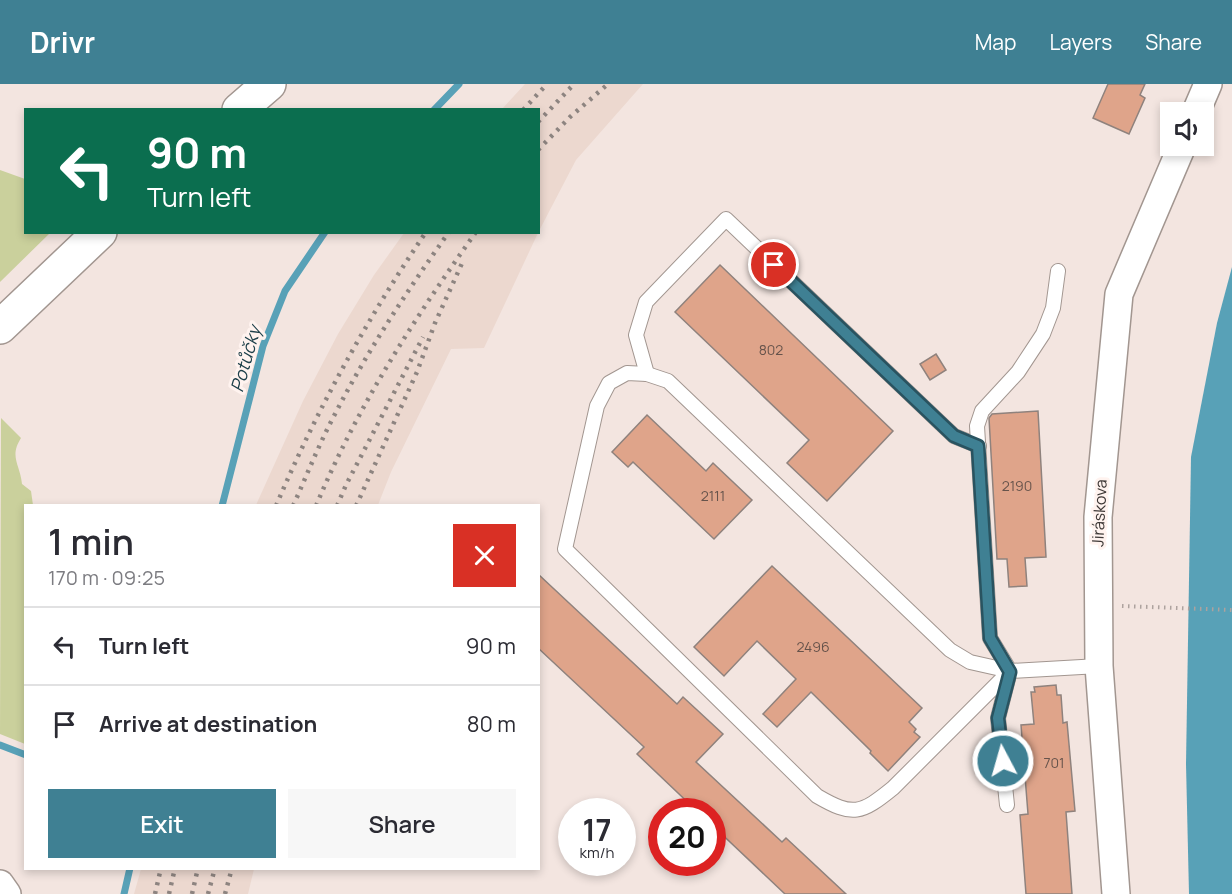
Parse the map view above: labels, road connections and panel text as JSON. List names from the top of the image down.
{
  "streets": {
    "street": ["Jiráskova"]
  },
  "water": ["Potůčky"],
  "house_numbers": [
    "802",
    "2190",
    "2111",
    "2496",
    "701"
  ],
  "page": {
    "header": "Drivr",
    "nav": ["Map", "Layers", "Share"],
    "turn": ["90 m", "Turn left"],
    "heading": ["1 min", "170 m · 09:25"],
    "list": [
      {
        "name": "Turn left",
        "value": "90 m"
      },
      {
        "name": "Arrive at destination",
        "value": "80 m"
      }
    ],
    "buttons": ["Exit", "Share"],
    "speed": "17 km/h",
    "limit": "20"
  }
}
